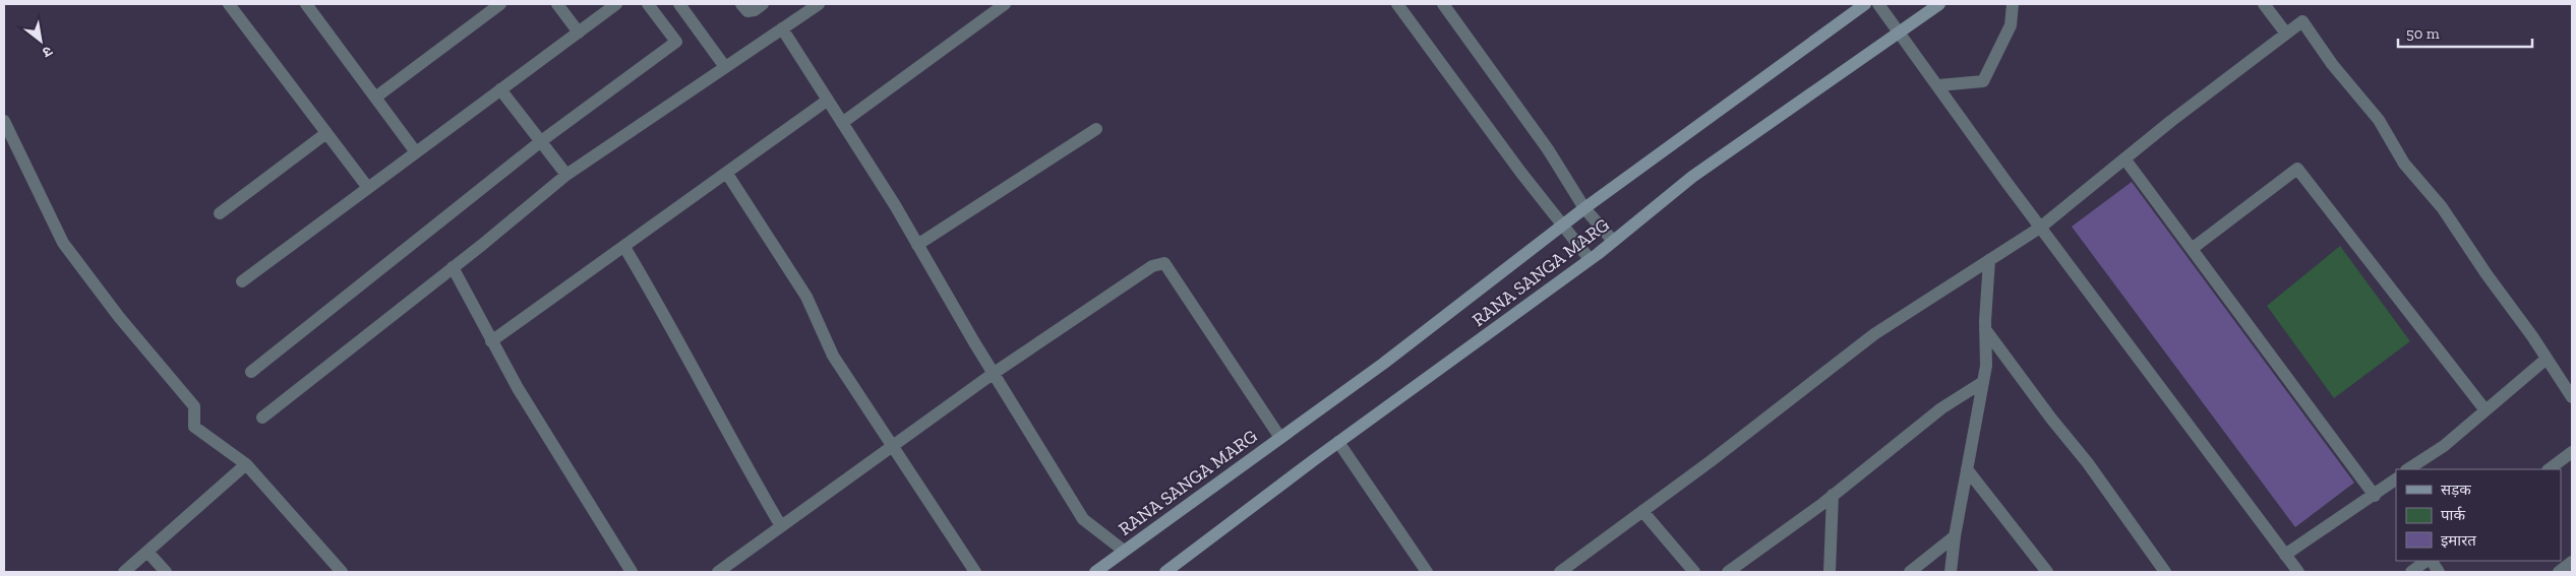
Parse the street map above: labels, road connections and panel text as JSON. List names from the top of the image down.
{
  "streets": {
    "main road": ["RANA SANGA MARG"]
  },
  "legend": ["सड़क", "पार्क", "इमारत"],
  "scale_bar": "50 m",
  "north": "bottom right"
}
